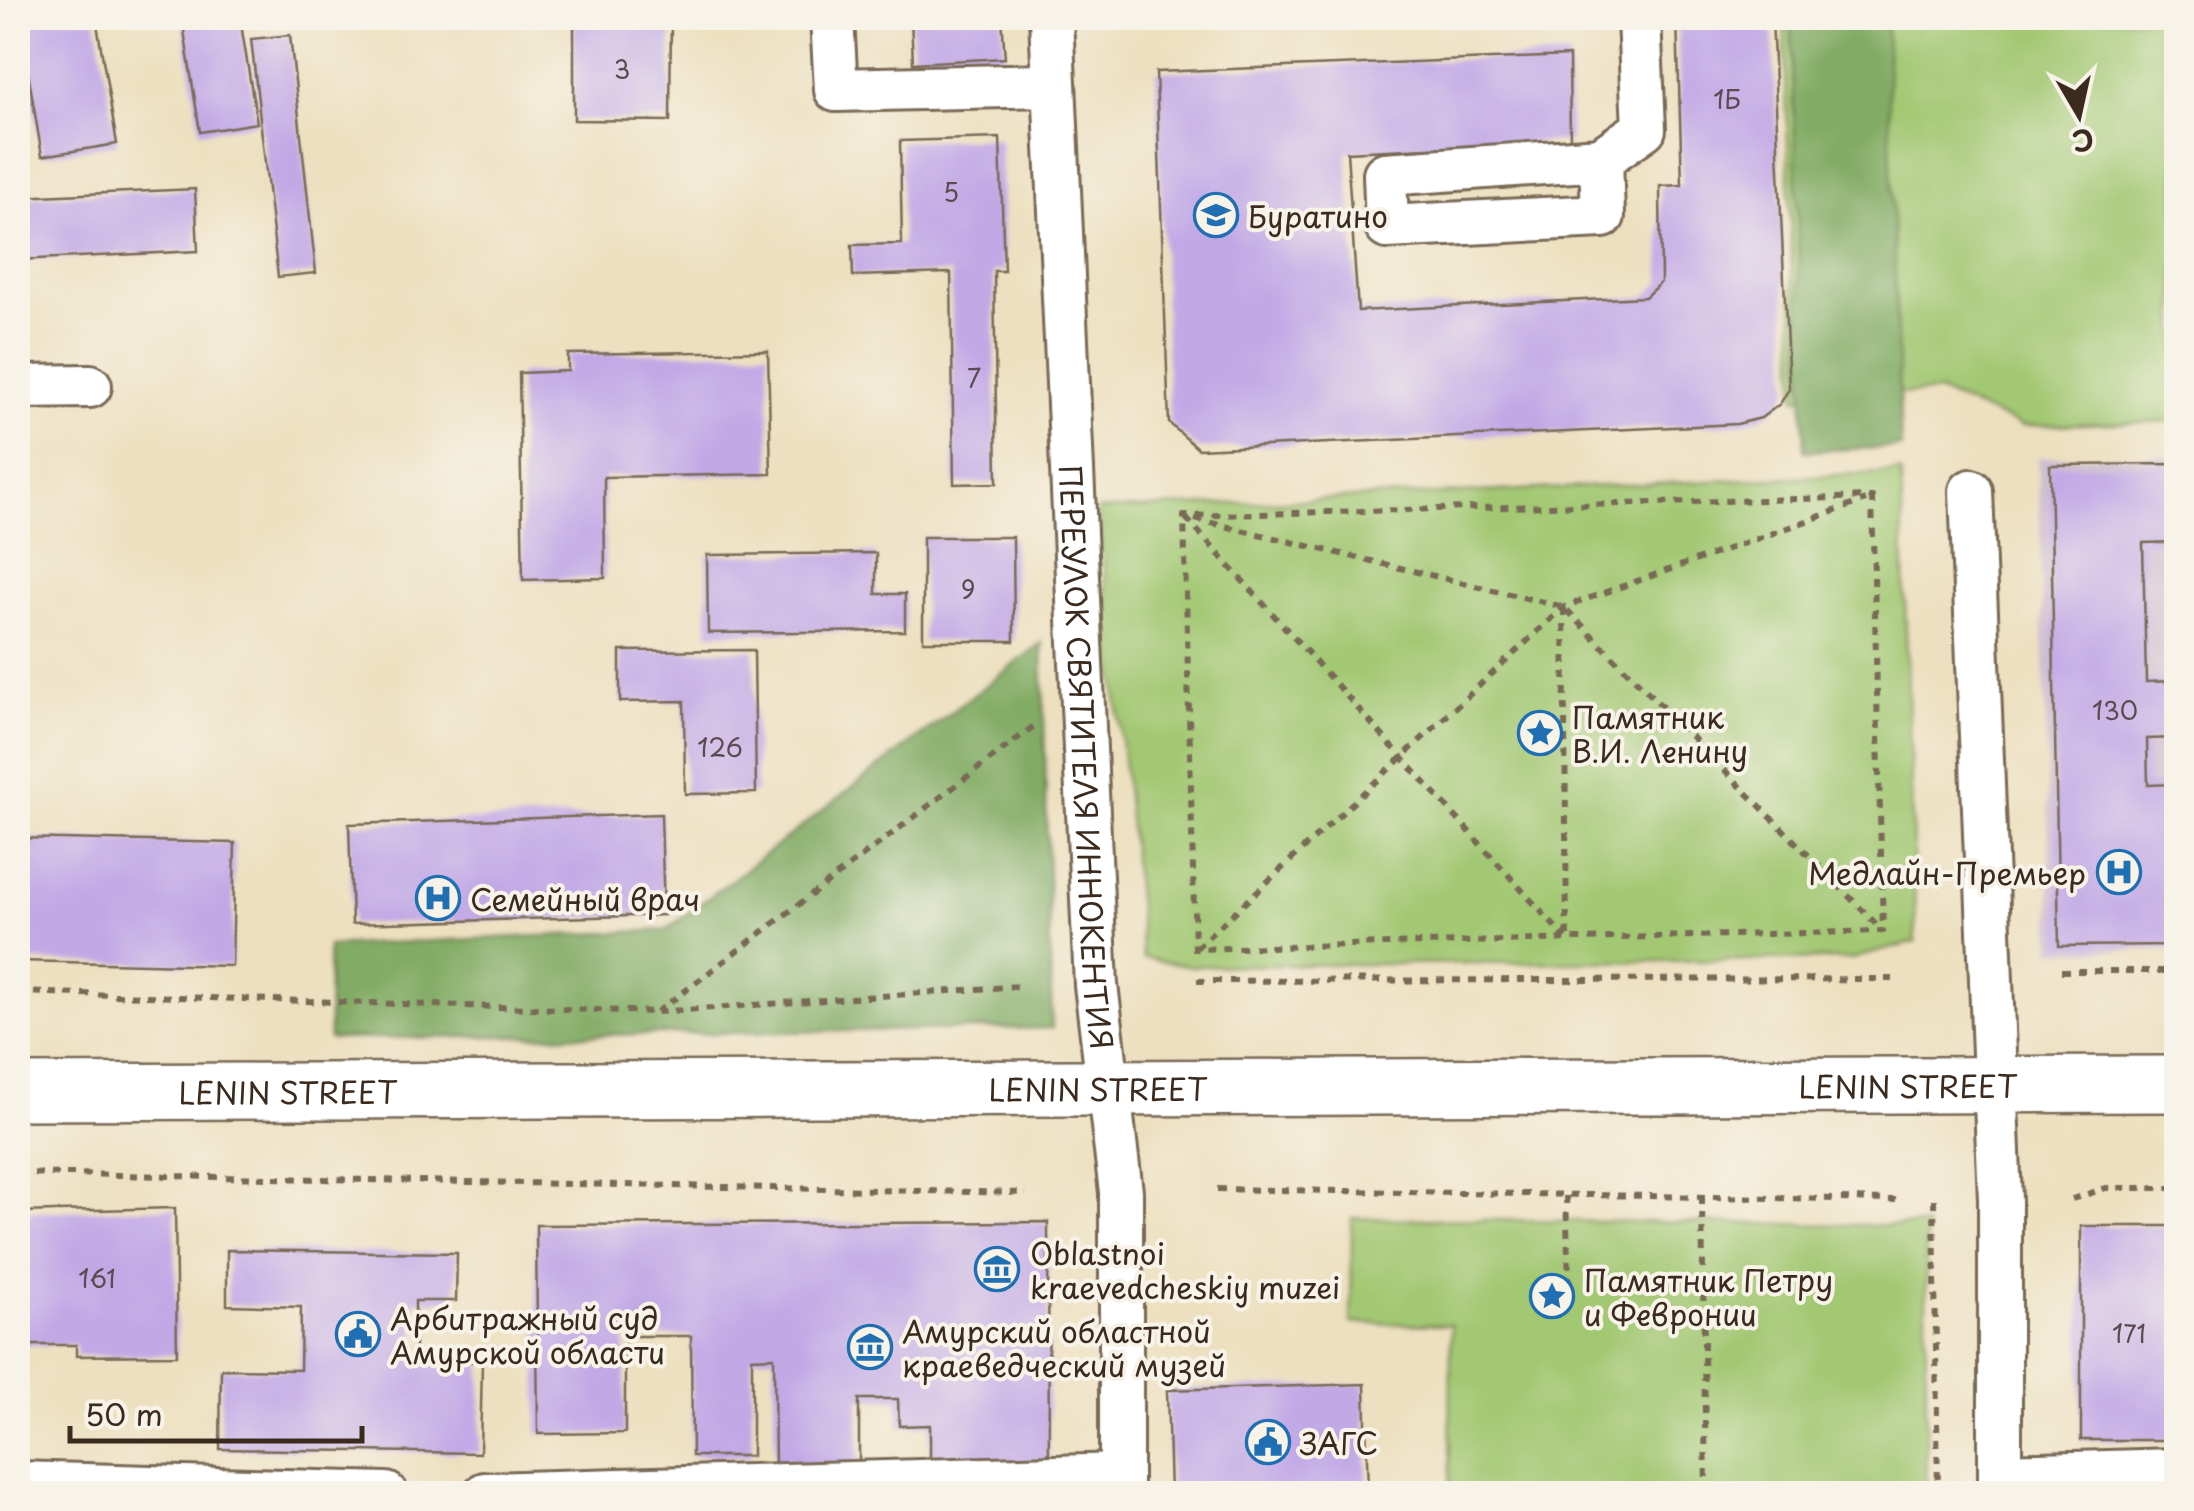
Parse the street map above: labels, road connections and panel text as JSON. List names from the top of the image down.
{
  "streets": {
    "main road": ["LENIN STREET"],
    "street": ["ПЕРЕУЛОК СВЯТИТЕЛЯ ИННОКЕНТИЯ"]
  },
  "crossings": [
    ["ПЕРЕУЛОК СВЯТИТЕЛЯ ИННОКЕНТИЯ", "LENIN STREET"]
  ],
  "places": {
    "school or university": ["Буратино"],
    "place": ["Памятник В.И. Ленину", "Памятник Петру и Февронии"],
    "hospital": ["Медлайн-Премьер", "Семейный врач"],
    "museum": ["Oblastnoi kraevedcheskiy muzei", "Амурский областной краеведческий музей"],
    "public building": ["Арбитражный суд Амурской области", "ЗАГС"]
  },
  "house_numbers": [
    "3",
    "1Б",
    "5",
    "7",
    "9",
    "130",
    "126",
    "161",
    "171"
  ],
  "scale_bar": "50 m",
  "north": "bottom"
}
